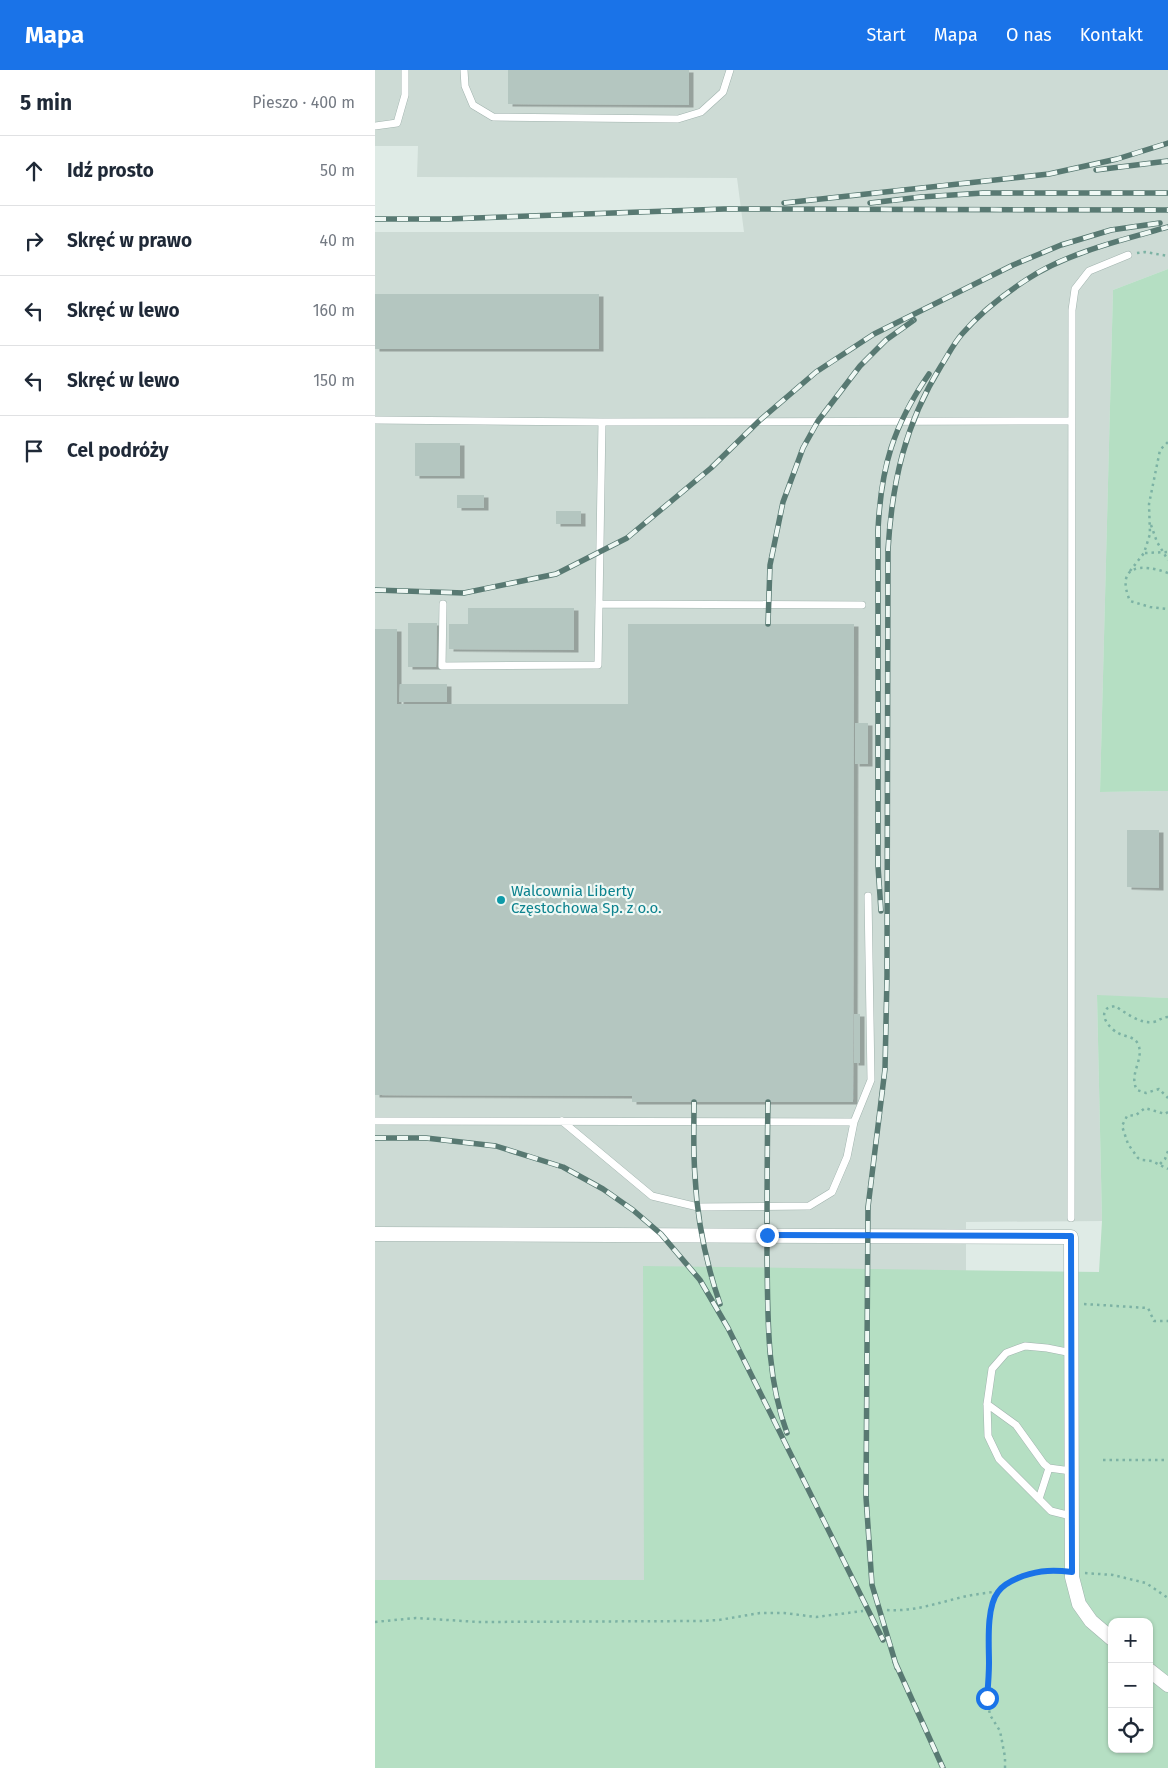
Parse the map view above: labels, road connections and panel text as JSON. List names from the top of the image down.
{
  "places": ["Walcownia Liberty Częstochowa Sp. z o.o."],
  "page": {
    "header": "Mapa",
    "nav": [
      "Start",
      "Mapa",
      "O nas",
      "Kontakt"
    ],
    "heading": ["5 min", "Pieszo · 400 m"],
    "list": [
      ["Idź prosto", "50 m"],
      ["Skręć w prawo", "40 m"],
      ["Skręć w lewo", "160 m"],
      ["Skręć w lewo", "150 m"],
      "Cel podróży"
    ],
    "map_buttons": ["+", "−"]
  }
}
